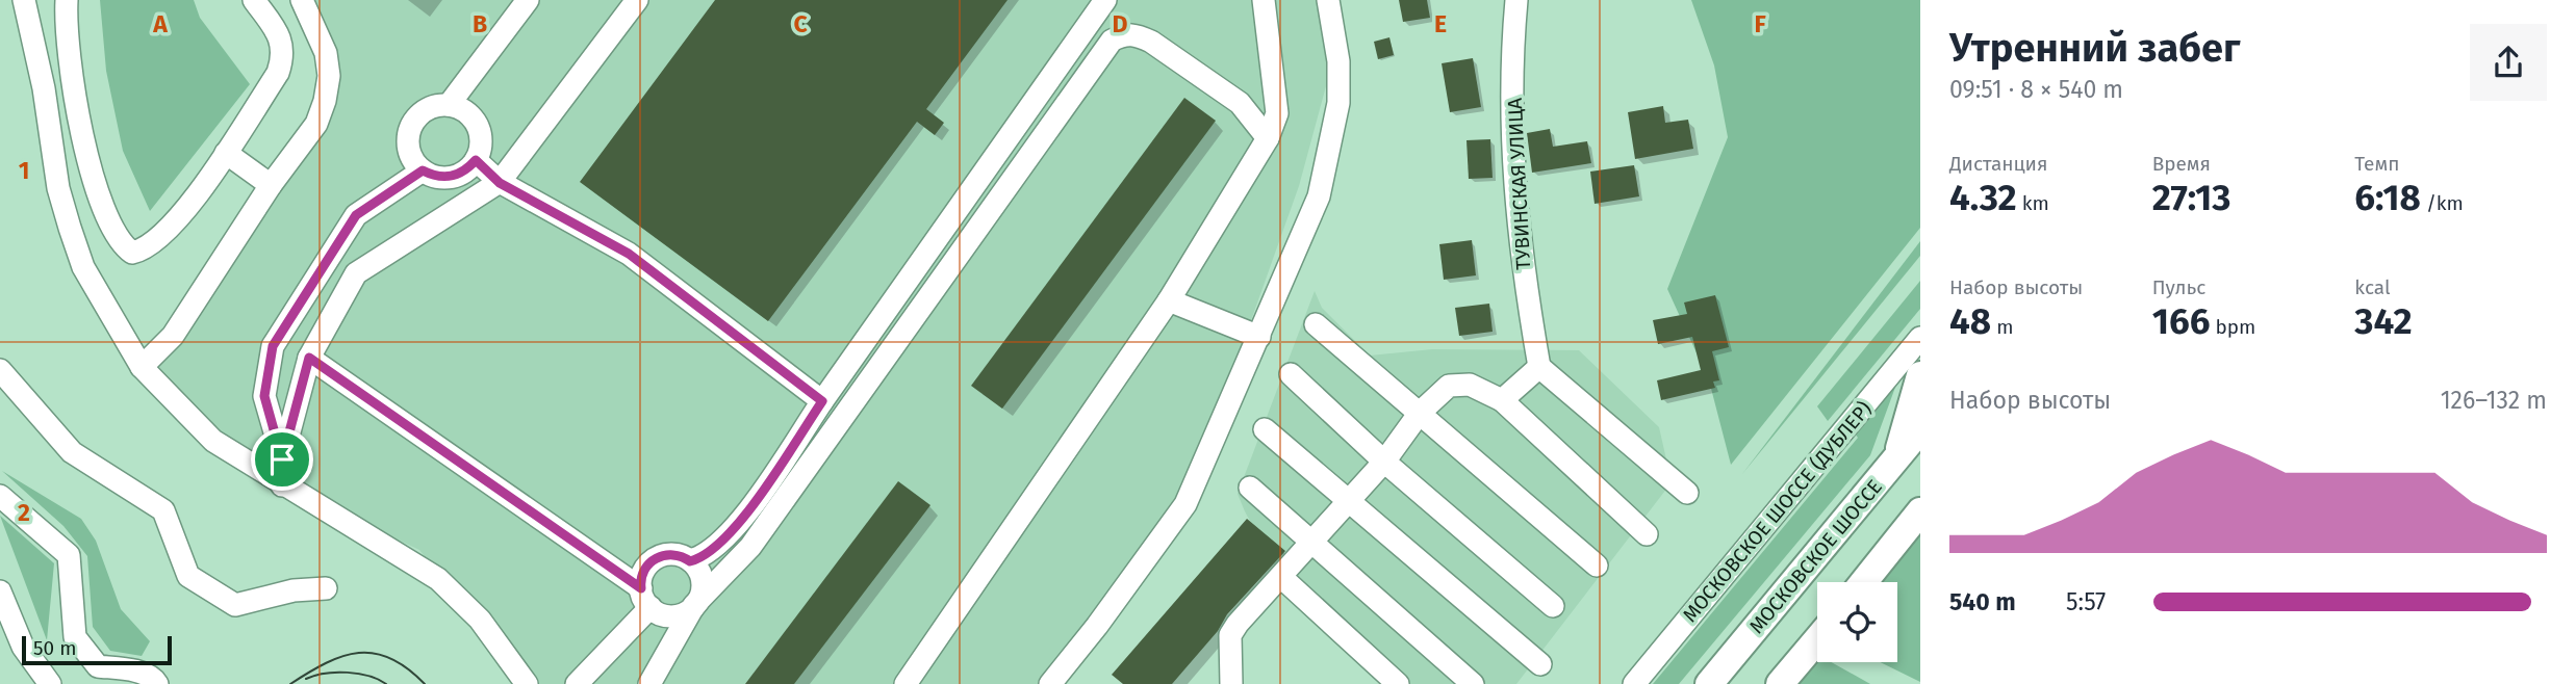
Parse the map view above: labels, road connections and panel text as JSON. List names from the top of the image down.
{
  "streets": {
    "main road": ["МОСКОВСКОЕ ШОССЕ"],
    "street": ["ТУВИНСКАЯ УЛИЦА", "МОСКОВСКОЕ ШОССЕ (ДУБЛЕР)"]
  },
  "scale_bar": "50 m",
  "page": {
    "heading": ["Утренний забег", "09:51 · 8 × 540 m"],
    "stats": [
      ["Дистанция", "4.32 km"],
      ["Время", "27:13"],
      ["Темп", "6:18 /km"],
      ["Набор высоты", "48 m"],
      ["Пульс", "166 bpm"],
      ["kcal", "342"]
    ],
    "chart": ["Набор высоты", "126–132 m"],
    "list": [
      {
        "name": "540 m",
        "note": "5:57"
      }
    ],
    "scale": "50 m"
  },
  "grid": {
    "columns": [
      "A",
      "B",
      "C",
      "D",
      "E",
      "F"
    ],
    "rows": ["1", "2"]
  }
}
